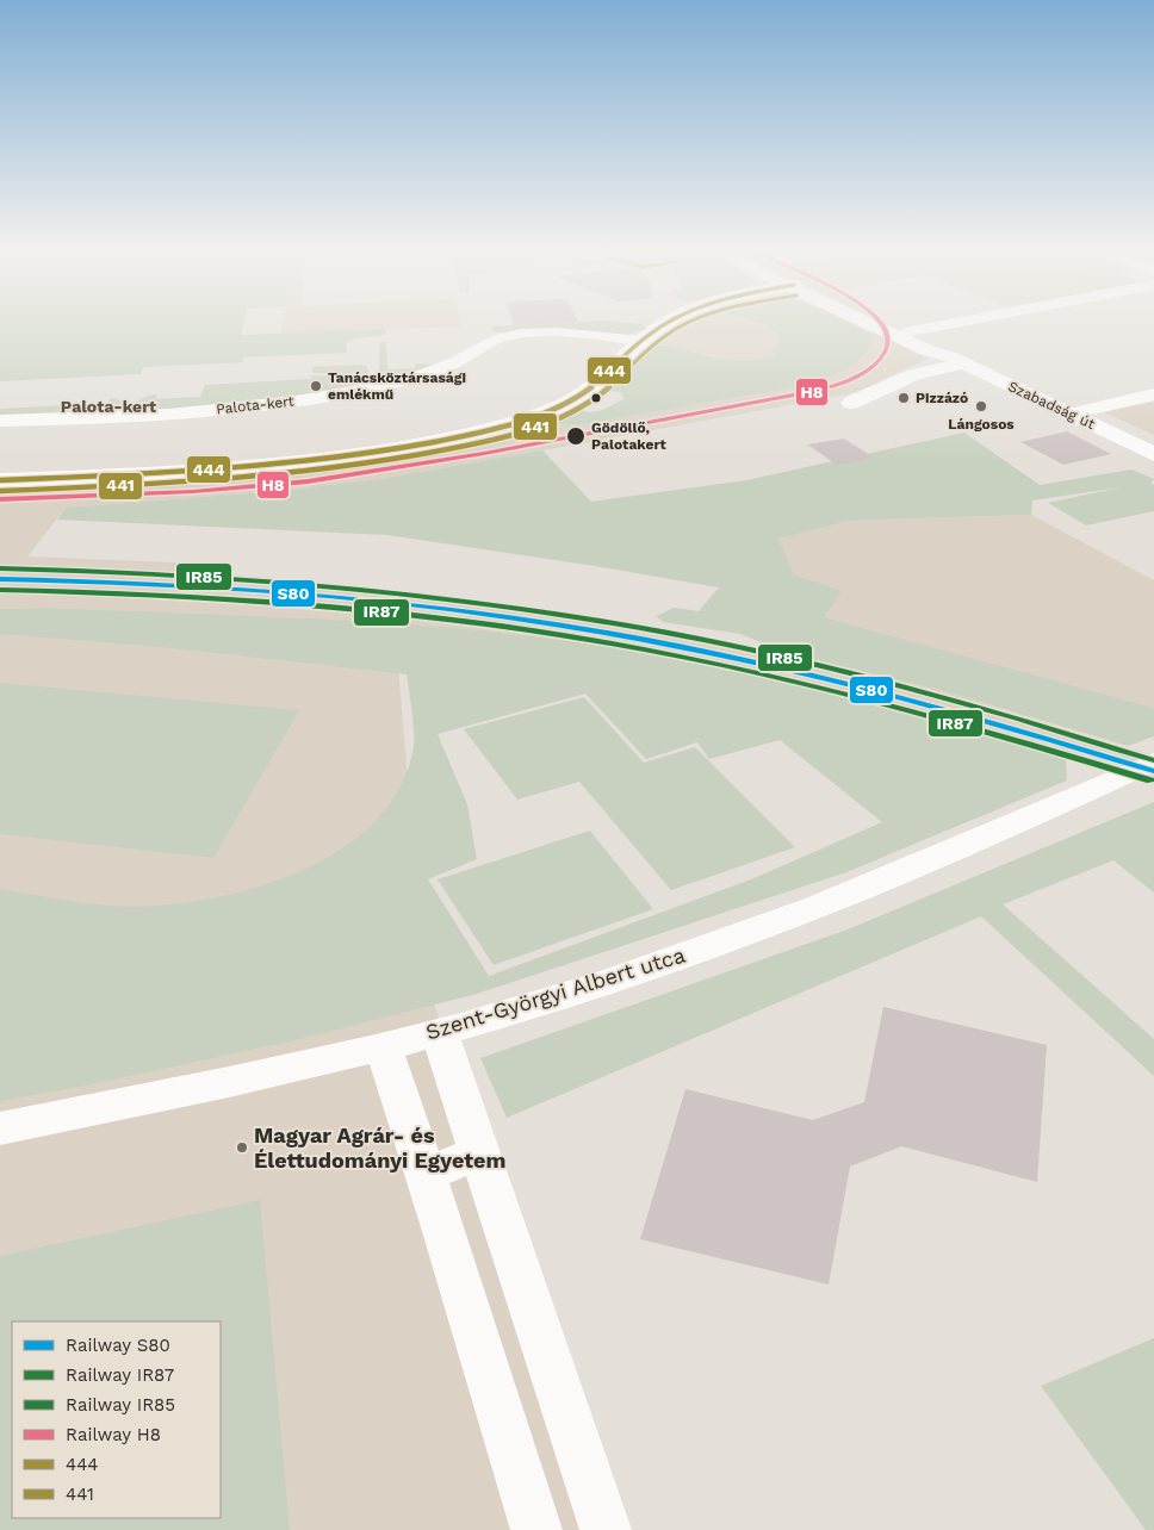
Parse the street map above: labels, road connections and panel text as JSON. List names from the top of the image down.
{
  "streets": {
    "main road": ["Szabadság út"],
    "street": ["Palota-kert", "Szent-Györgyi Albert utca"]
  },
  "districts": ["Palota-kert"],
  "places": [
    "Tanácsköztársasági emlékmű",
    "Pizzázó",
    "Lángosos",
    "Gödöllő, Palotakert",
    "Magyar Agrár- és Élettudományi Egyetem"
  ],
  "lines": [
    "rail line H8",
    "transit line 444",
    "transit line 441",
    "rail line IR85",
    "rail line S80",
    "rail line IR87"
  ],
  "legend": [
    "Railway S80",
    "Railway IR87",
    "Railway IR85",
    "Railway H8",
    "444",
    "441"
  ]
}
